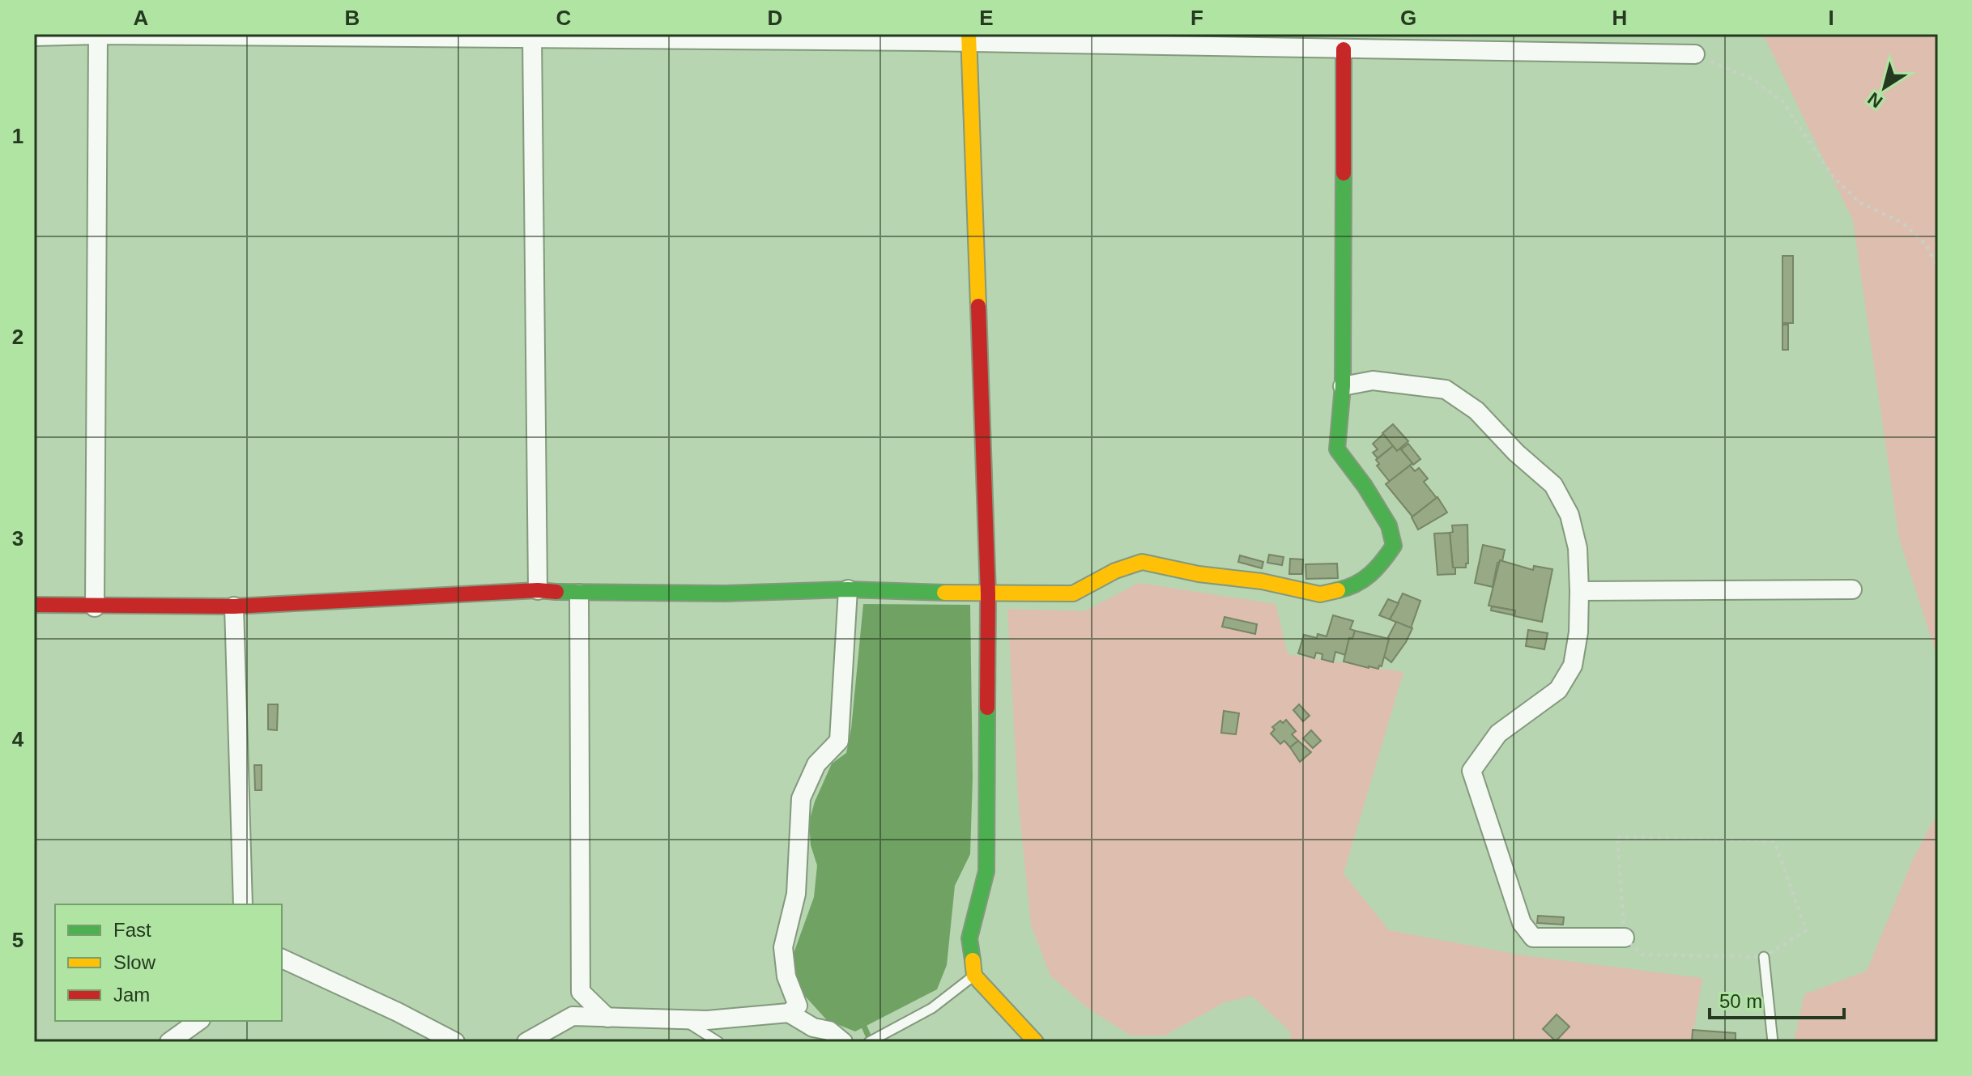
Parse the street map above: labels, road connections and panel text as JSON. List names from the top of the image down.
{
  "legend": ["Fast", "Slow", "Jam"],
  "scale_bar": "50 m",
  "north": "bottom left",
  "grid": {
    "columns": [
      "A",
      "B",
      "C",
      "D",
      "E",
      "F",
      "G",
      "H",
      "I"
    ],
    "rows": [
      "1",
      "2",
      "3",
      "4",
      "5"
    ]
  }
}
